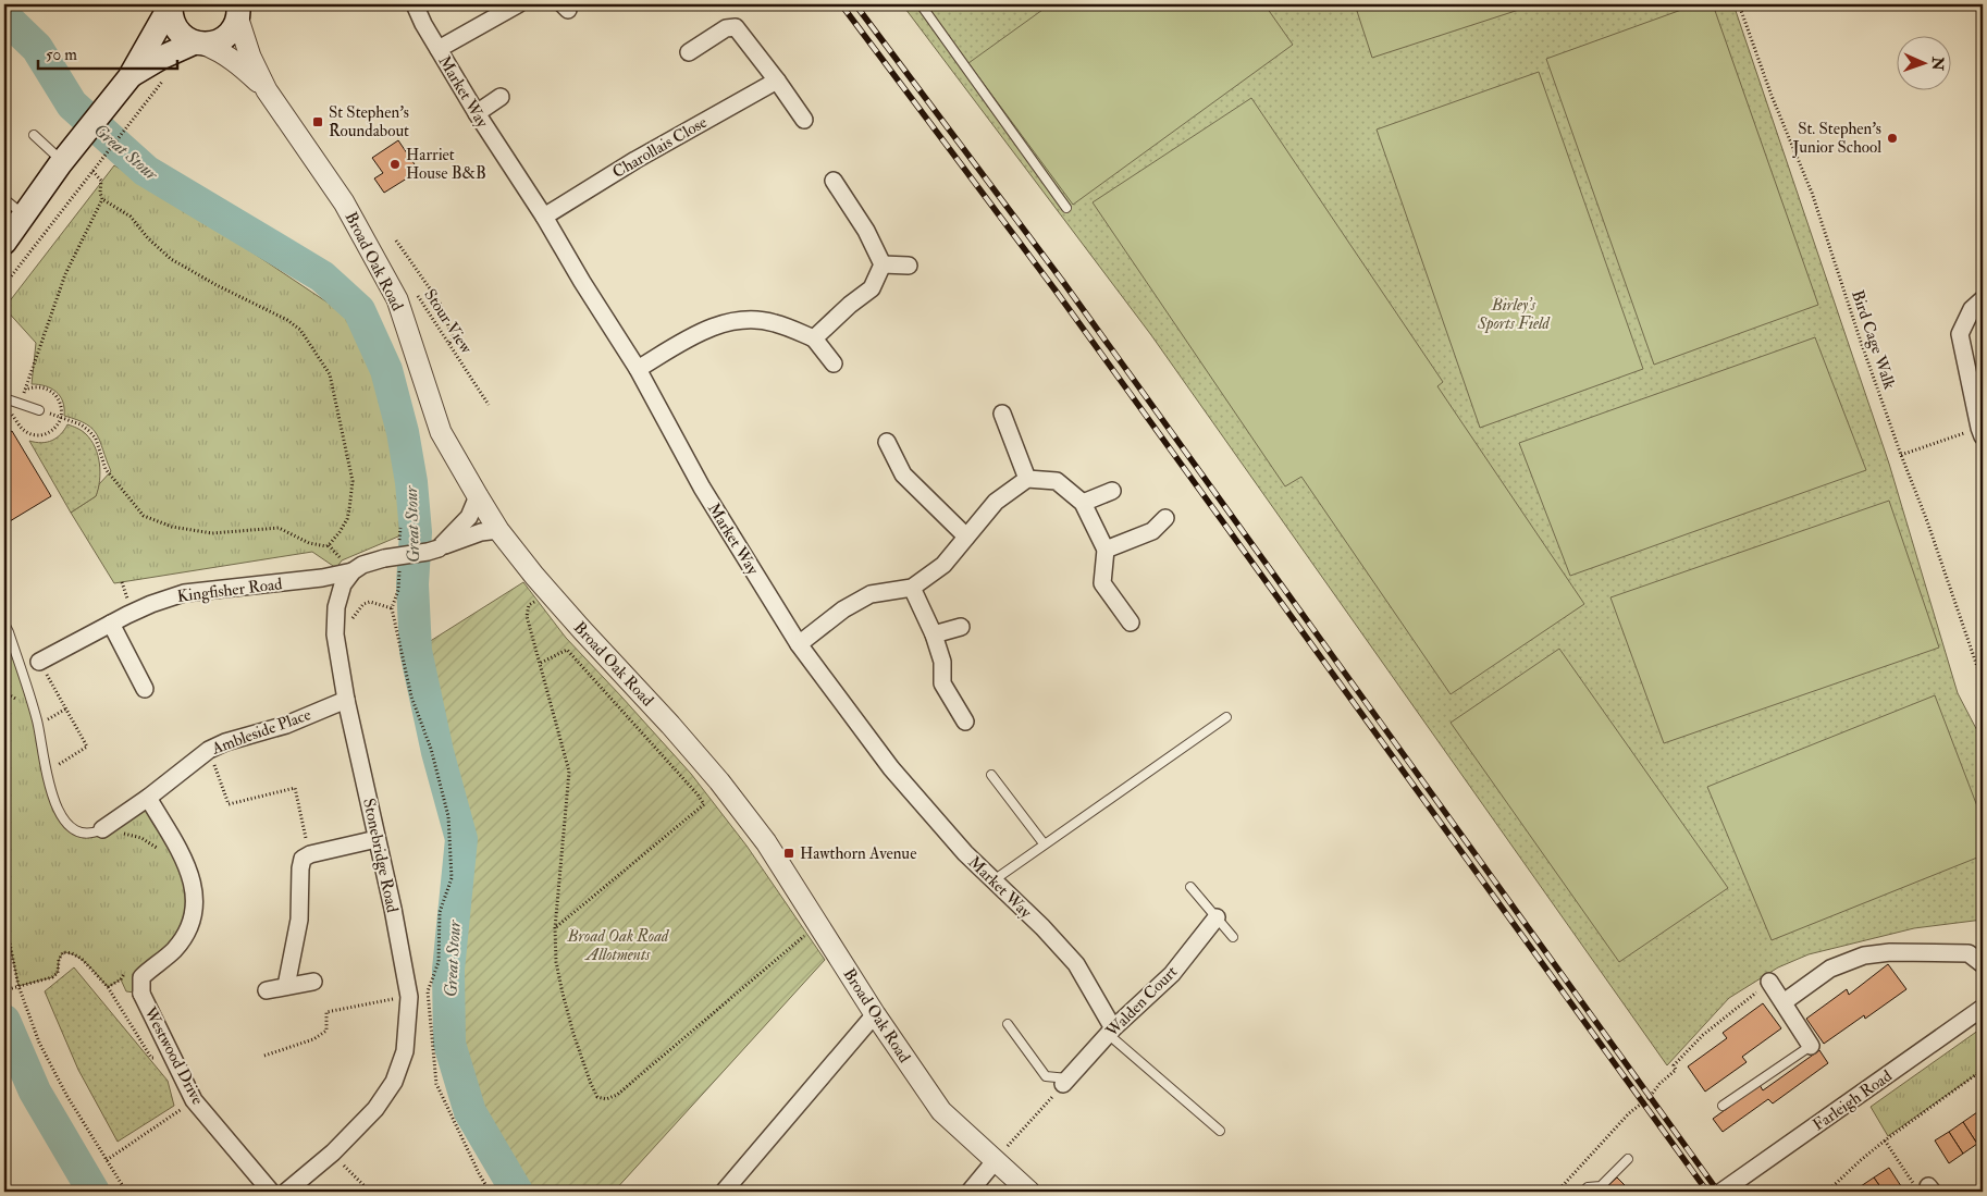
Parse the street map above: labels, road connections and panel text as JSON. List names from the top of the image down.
{
  "streets": {
    "street": [
      "Market Way",
      "Charollais Close",
      "Broad Oak Road",
      "Kingfisher Road",
      "Ambleside Place",
      "Stonebridge Road",
      "Walden Court",
      "Westwood Drive",
      "Farleigh Road"
    ],
    "path": ["Stour View", "Bird Cage Walk"]
  },
  "crossings": [
    ["Market Way", "Charollais Close"],
    ["Market Way", "Walden Court"],
    ["Kingfisher Road", "Stonebridge Road"],
    ["Ambleside Place", "Stonebridge Road"],
    ["Ambleside Place", "Westwood Drive"]
  ],
  "water": ["Great Stour"],
  "parks": ["Birley's Sports Field", "Broad Oak Road Allotments"],
  "places": {
    "transit": ["St Stephen's Roundabout", "Hawthorn Avenue"],
    "other": ["St. Stephen's Junior School", "Harriet House B&B"]
  },
  "scale_bar": "50 m",
  "north": "right"
}
